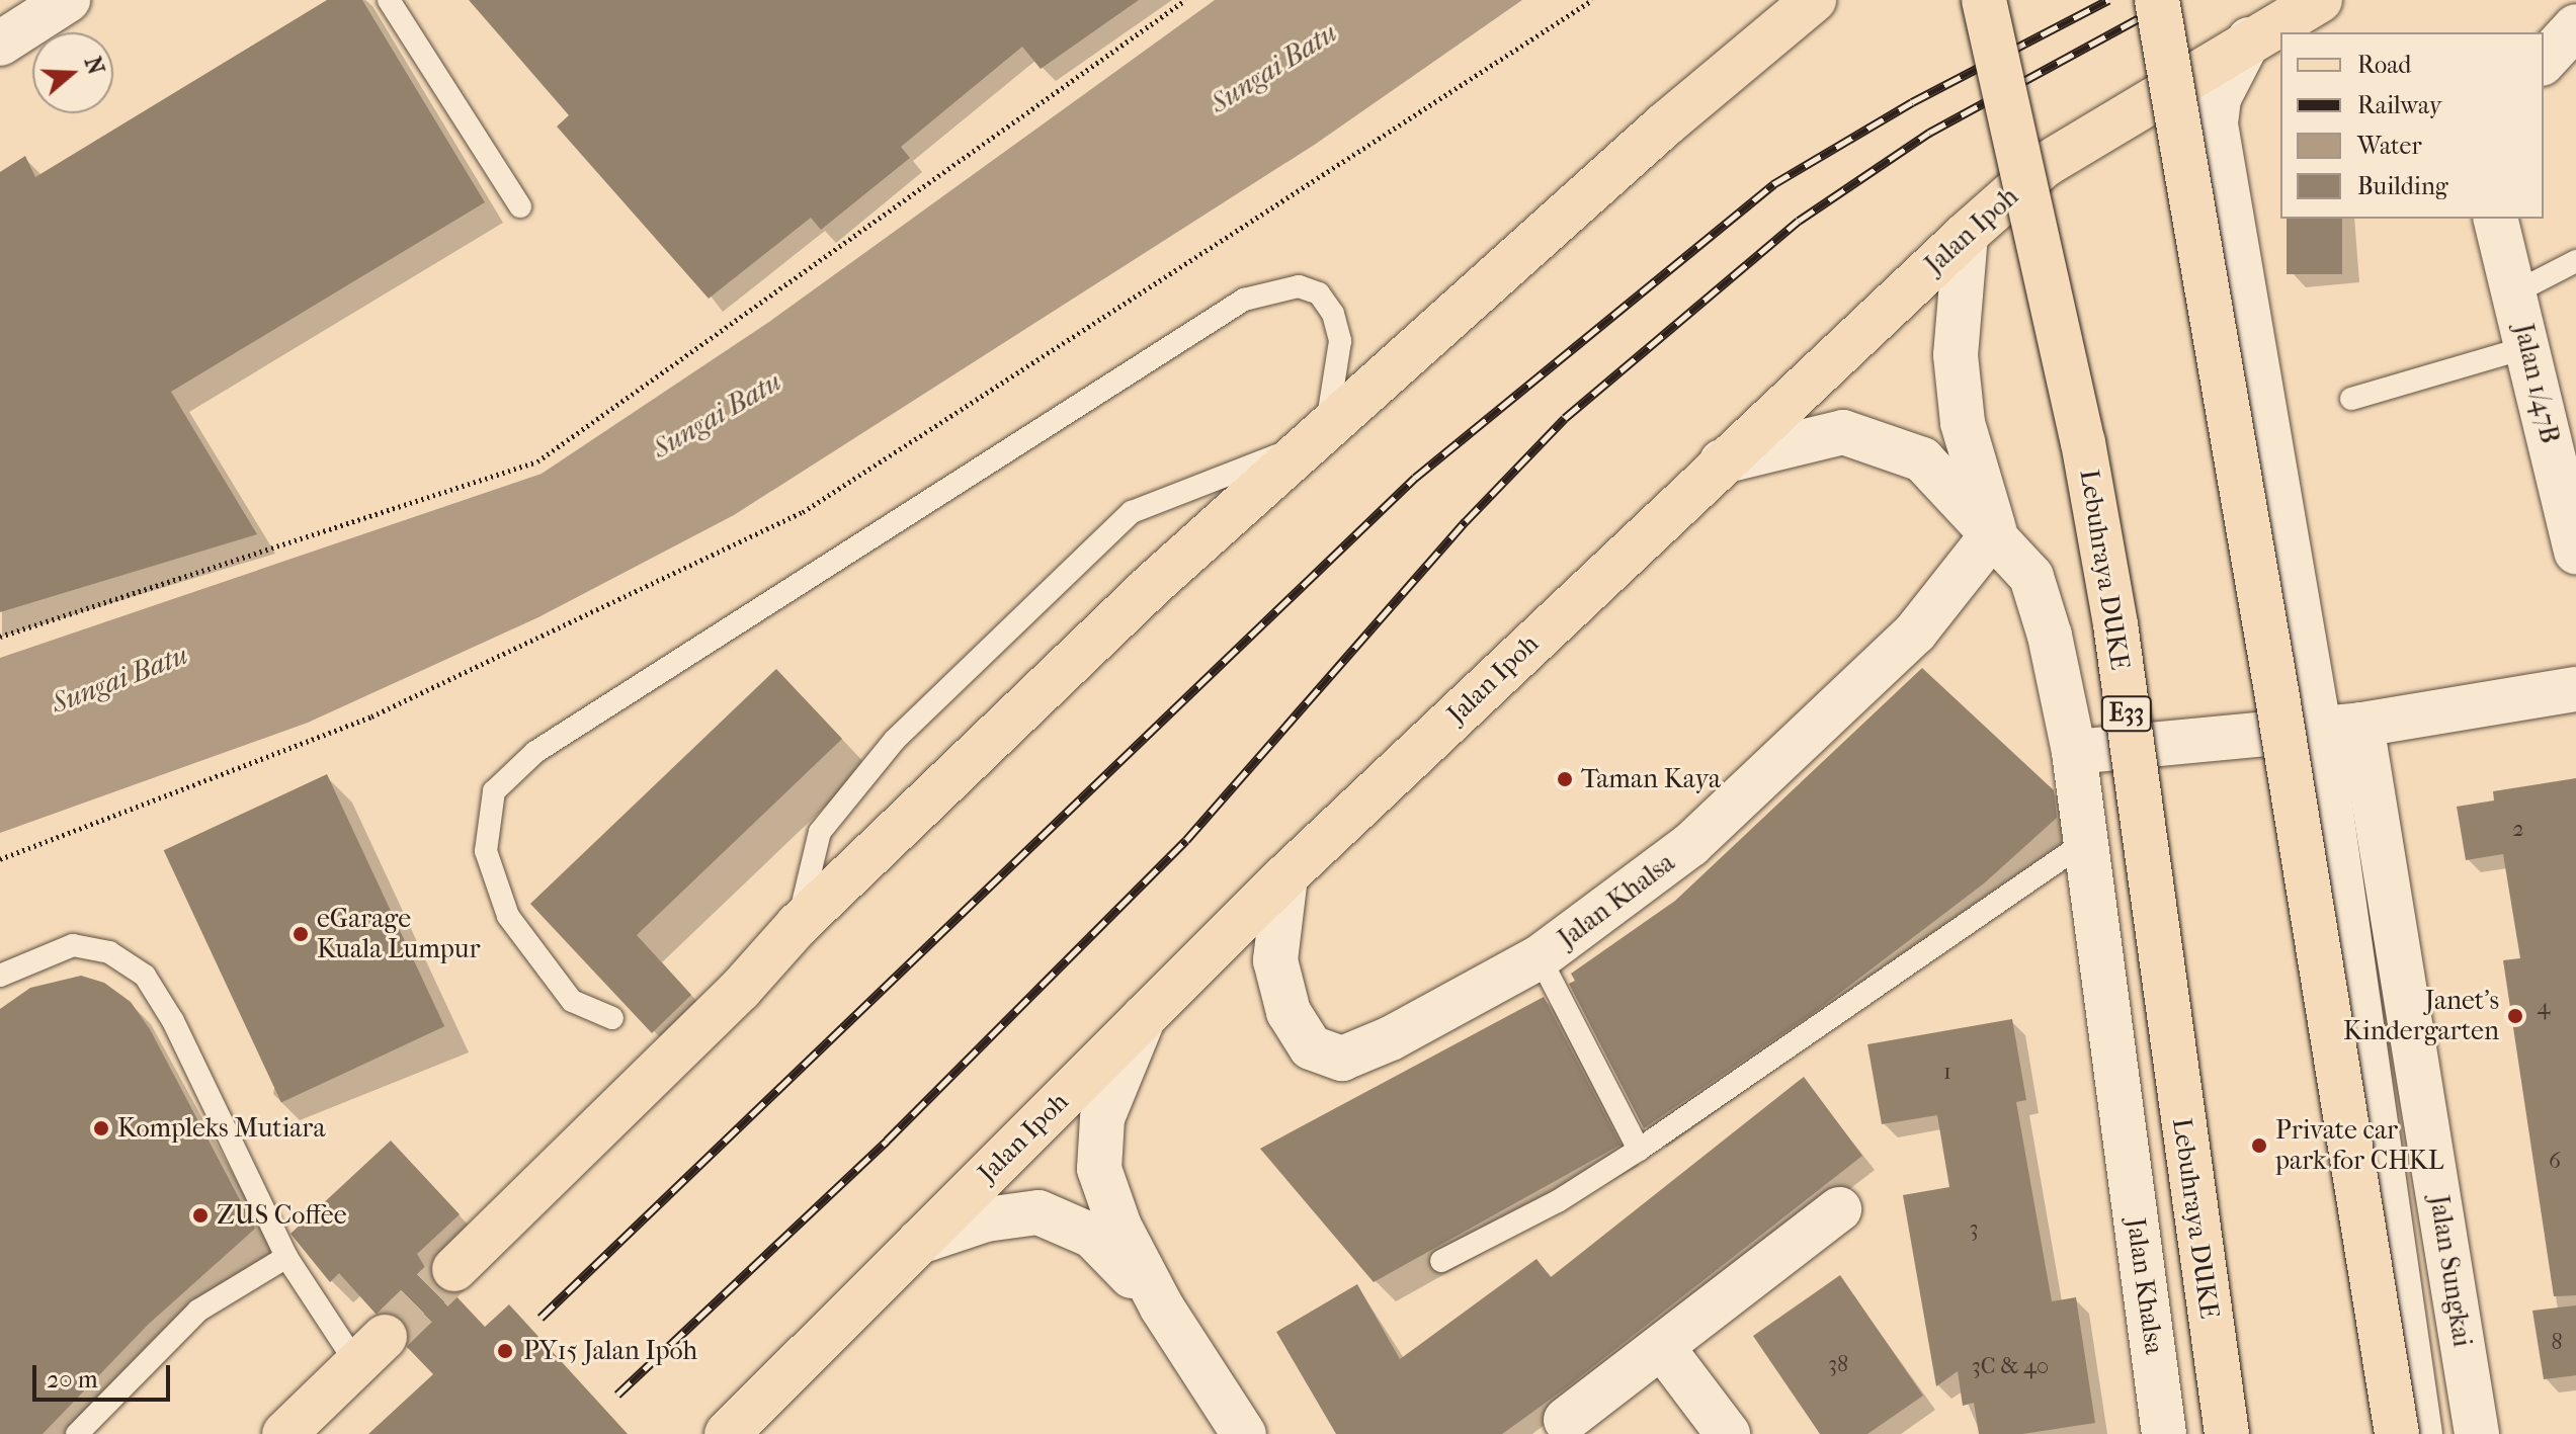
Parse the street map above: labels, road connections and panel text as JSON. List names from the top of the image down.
{
  "streets": {
    "main road": ["Jalan Ipoh", "Lebuhraya DUKE", "E33"],
    "street": ["Jalan 1/47B", "Jalan Khalsa", "Jalan Sungkai"]
  },
  "crossings": [
    ["Jalan Ipoh", "Jalan Khalsa"]
  ],
  "water": ["Sungai Batu"],
  "places": [
    "Taman Kaya",
    "eGarage Kuala Lumpur",
    "Janet's Kindergarten",
    "Kompleks Mutiara",
    "Private car park for CHKL",
    "ZUS Coffee",
    "PY15 Jalan Ipoh"
  ],
  "house_numbers": [
    "2",
    "4",
    "1",
    "6",
    "3",
    "8",
    "38",
    "3C & 40"
  ],
  "legend": [
    "Road",
    "Railway",
    "Water",
    "Building"
  ],
  "scale_bar": "20 m",
  "north": "right"
}
